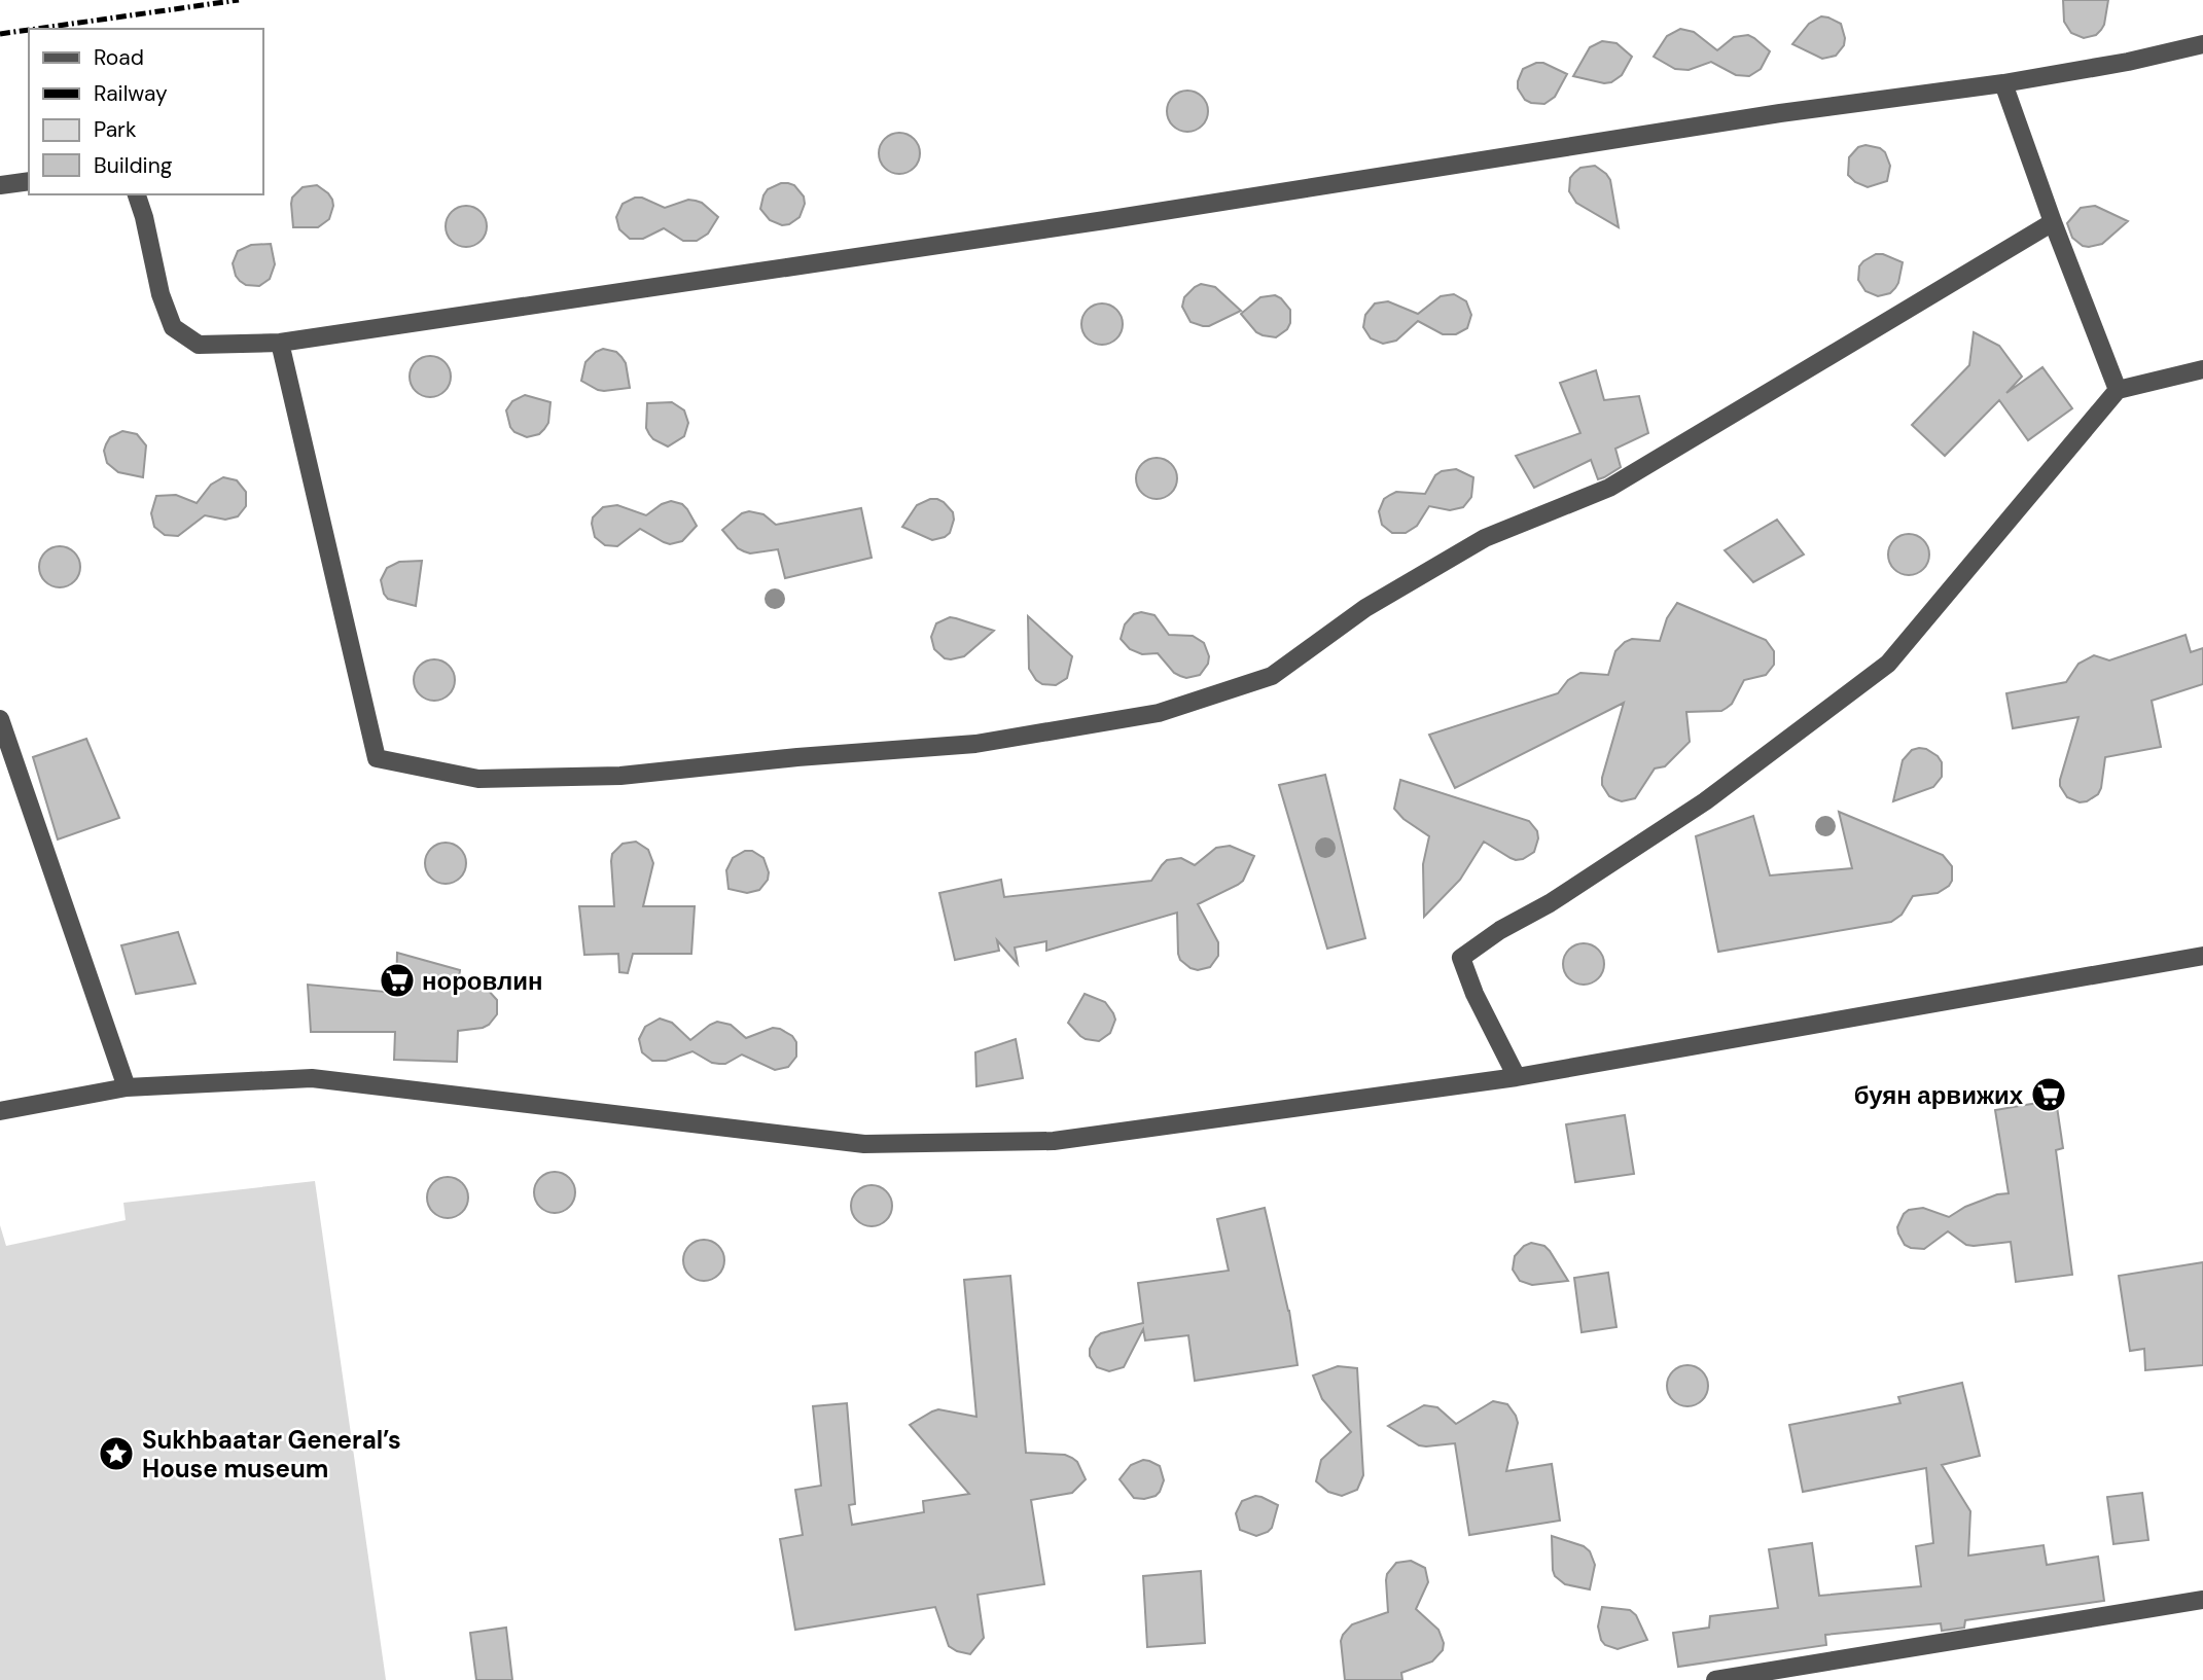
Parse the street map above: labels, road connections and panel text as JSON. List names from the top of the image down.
{
  "places": {
    "supermarket": ["норовлин", "буян арвижих"],
    "place": ["Sukhbaatar General’s House museum"]
  },
  "legend": [
    "Road",
    "Railway",
    "Park",
    "Building"
  ]
}
